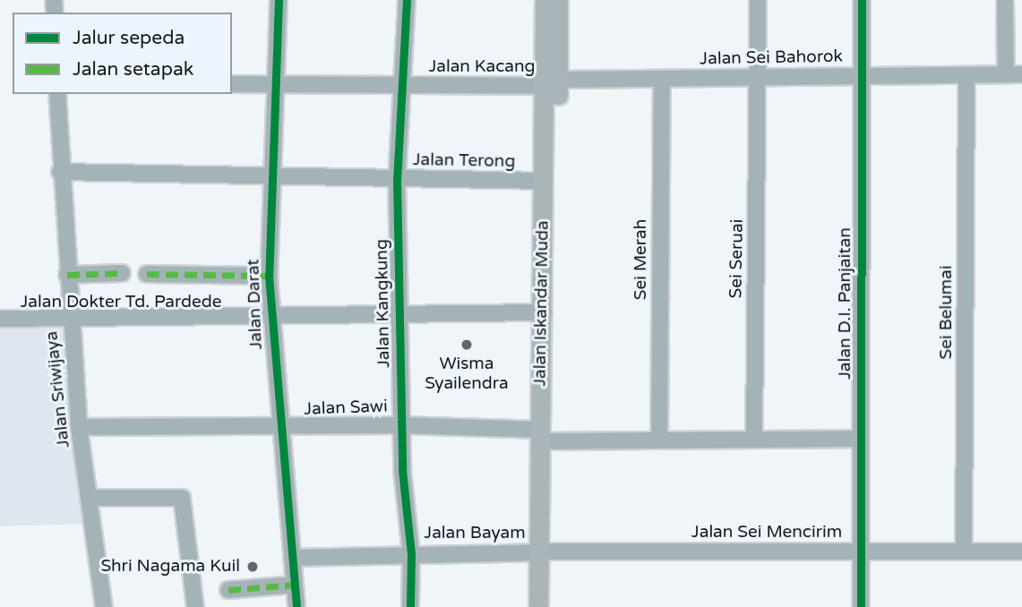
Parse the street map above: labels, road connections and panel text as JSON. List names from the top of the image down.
{
  "streets": {
    "main road": ["Jalan Iskandar Muda"],
    "street": [
      "Jalan Sei Bahorok",
      "Jalan Kacang",
      "Jalan Terong",
      "Sei Seruai",
      "Sei Merah",
      "Jalan Dokter Td. Pardede",
      "Jalan Kangkung",
      "Jalan D.I. Panjaitan",
      "Jalan Darat",
      "Sei Belumai",
      "Jalan Sriwijaya",
      "Jalan Sawi",
      "Jalan Sei Mencirim",
      "Jalan Bayam"
    ]
  },
  "crossings": [
    ["Jalan Sei Bahorok", "Jalan Kacang"],
    ["Jalan Sei Bahorok", "Sei Seruai"],
    ["Jalan Sei Bahorok", "Sei Merah"],
    ["Jalan Sei Bahorok", "Jalan Iskandar Muda"],
    ["Jalan Sei Bahorok", "Jalan D.I. Panjaitan"],
    ["Jalan Sei Bahorok", "Sei Belumai"],
    ["Jalan Kacang", "Jalan Kangkung"],
    ["Jalan Kacang", "Jalan Iskandar Muda"],
    ["Jalan Kacang", "Jalan Darat"],
    ["Jalan Terong", "Jalan Kangkung"],
    ["Jalan Terong", "Jalan Iskandar Muda"],
    ["Jalan Terong", "Jalan Darat"],
    ["Jalan Terong", "Jalan Sriwijaya"],
    ["Sei Seruai", "Jalan Sawi"],
    ["Sei Merah", "Jalan Sawi"],
    ["Jalan Dokter Td. Pardede", "Jalan Kangkung"],
    ["Jalan Dokter Td. Pardede", "Jalan Iskandar Muda"],
    ["Jalan Dokter Td. Pardede", "Jalan Darat"],
    ["Jalan Dokter Td. Pardede", "Jalan Sriwijaya"],
    ["Jalan Kangkung", "Jalan Sawi"],
    ["Jalan Kangkung", "Jalan Bayam"],
    ["Jalan Iskandar Muda", "Jalan Sawi"],
    ["Jalan Iskandar Muda", "Jalan Sei Mencirim"],
    ["Jalan Iskandar Muda", "Jalan Bayam"],
    ["Jalan D.I. Panjaitan", "Jalan Sawi"],
    ["Jalan D.I. Panjaitan", "Jalan Sei Mencirim"],
    ["Jalan Darat", "Jalan Sawi"],
    ["Jalan Darat", "Jalan Bayam"],
    ["Sei Belumai", "Jalan Sei Mencirim"],
    ["Jalan Sriwijaya", "Jalan Sawi"],
    ["Jalan Sei Mencirim", "Jalan Bayam"]
  ],
  "places": ["Wisma Syailendra", "Shri Nagama Kuil"],
  "legend": ["Jalur sepeda", "Jalan setapak"]
}
